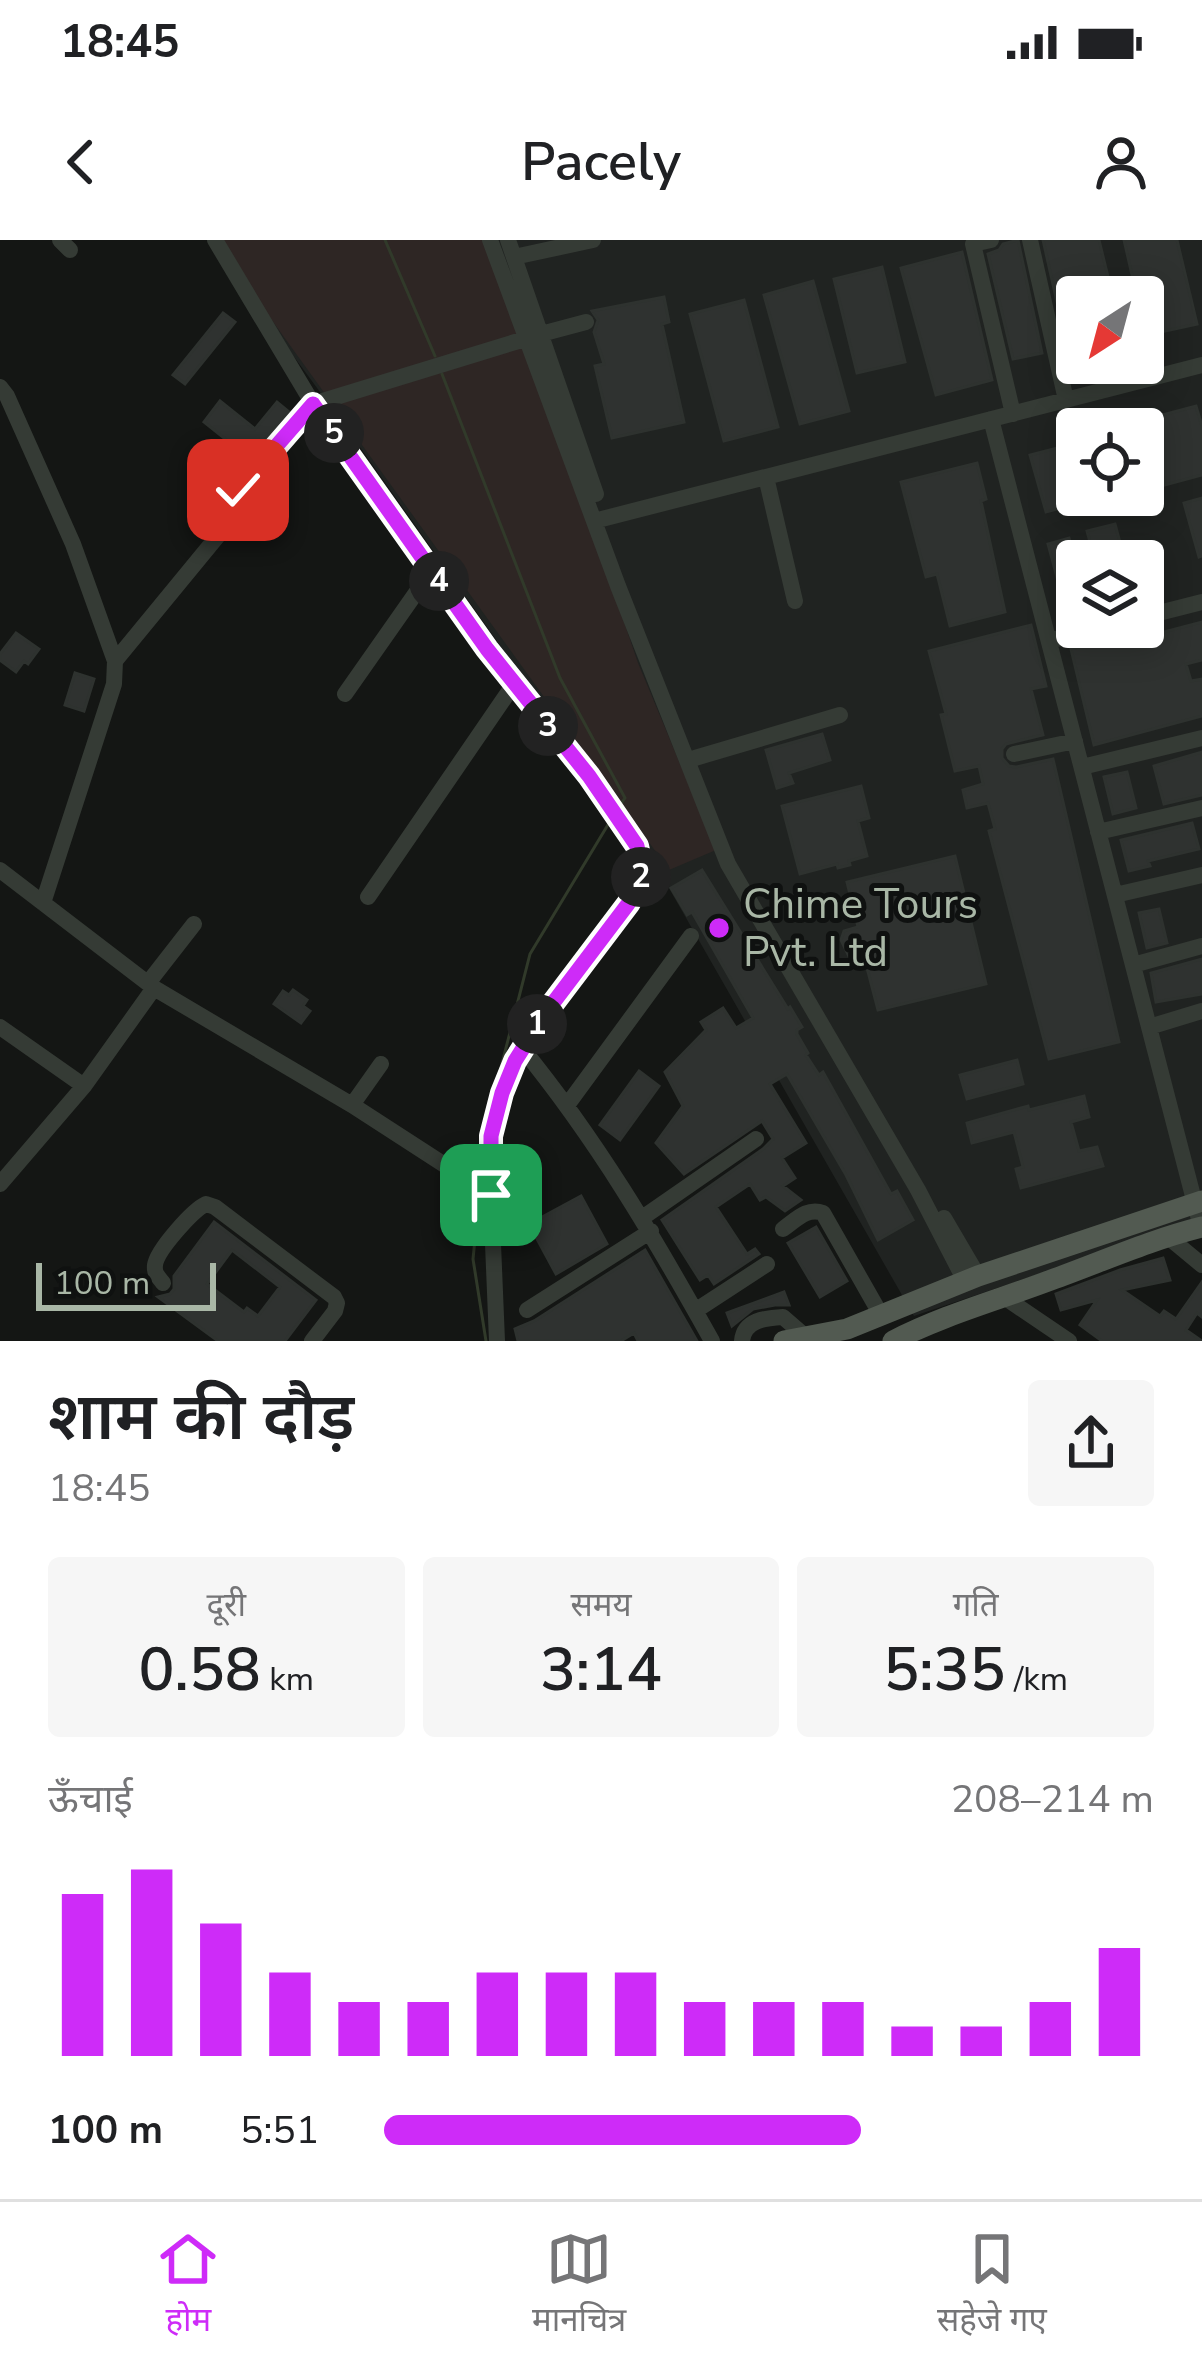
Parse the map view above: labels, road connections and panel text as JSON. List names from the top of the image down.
{
  "places": ["Chime Tours Pvt. Ltd"],
  "scale_bar": "100 m",
  "north": "bottom left",
  "page": {
    "status": "18:45",
    "header": "Pacely",
    "pins": [
      "5",
      "4",
      "3",
      "2",
      "1"
    ],
    "scale": "100 m",
    "heading": ["शाम की दौड़", "18:45"],
    "stats": [
      ["दूरी", "0.58 km"],
      ["समय", "3:14"],
      ["गति", "5:35 /km"]
    ],
    "chart": ["ऊँचाई", "208–214 m"],
    "list": [
      {
        "name": "100 m",
        "note": "5:51"
      }
    ],
    "tabs": ["होम", "मानचित्र", "सहेजे गए"]
  }
}
